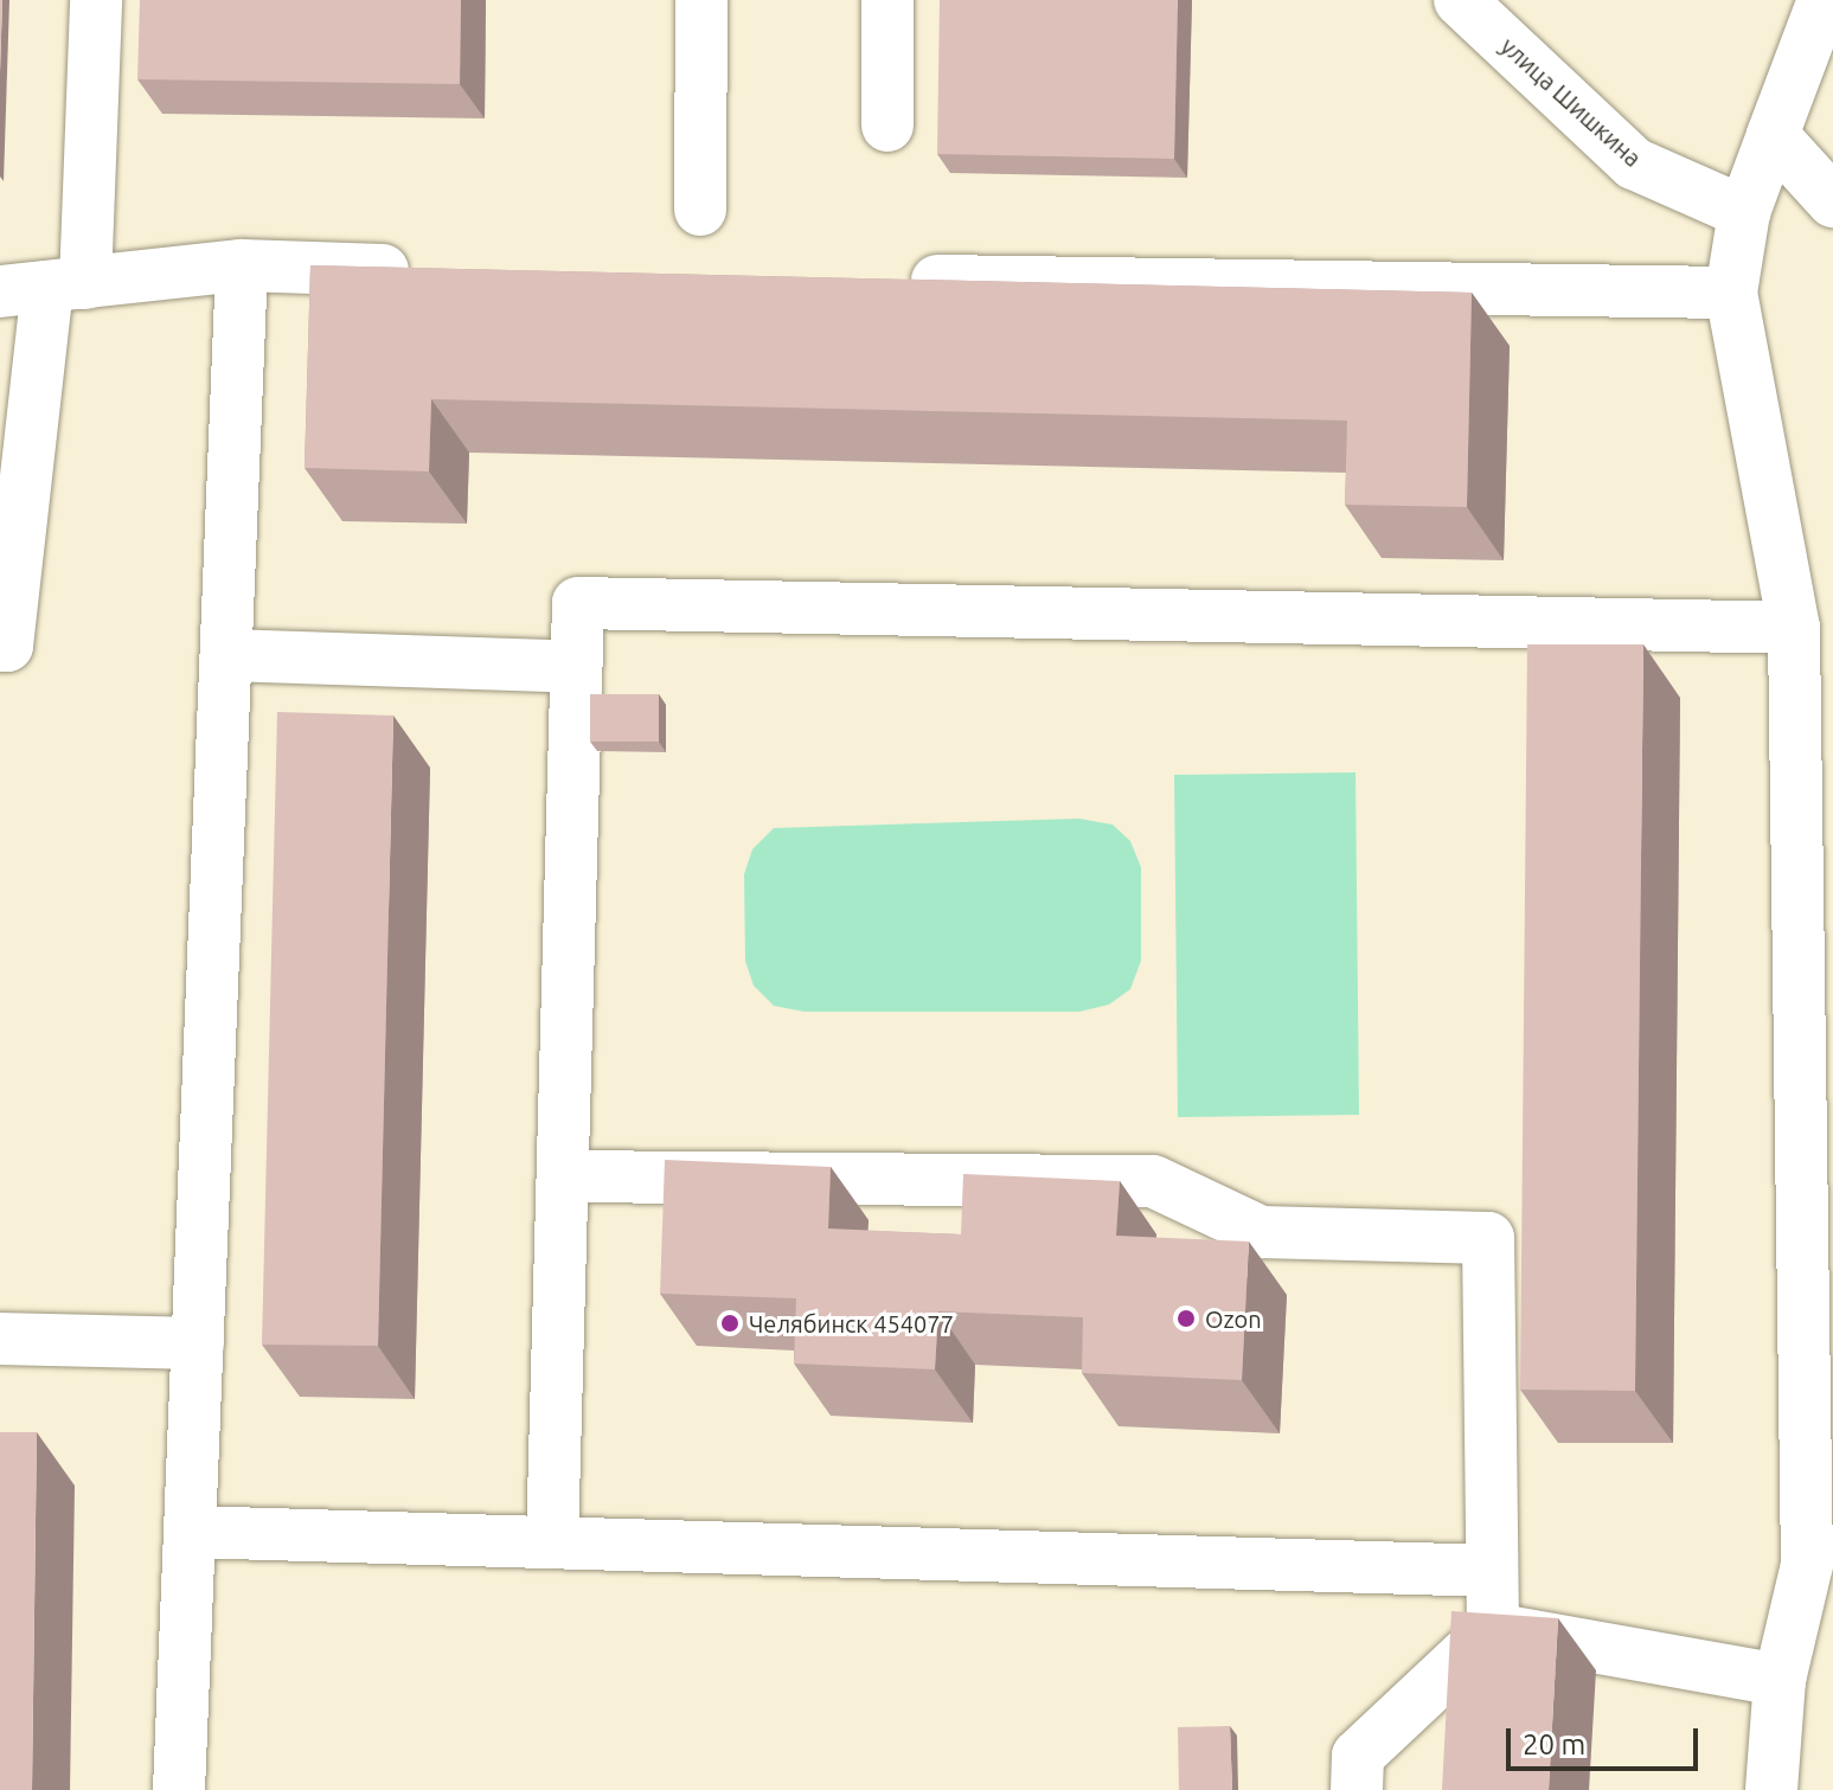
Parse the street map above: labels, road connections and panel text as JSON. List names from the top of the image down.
{
  "streets": {
    "street": ["улица Шишкина"]
  },
  "places": ["Ozon", "Челябинск 454077"],
  "scale_bar": "20 m"
}
